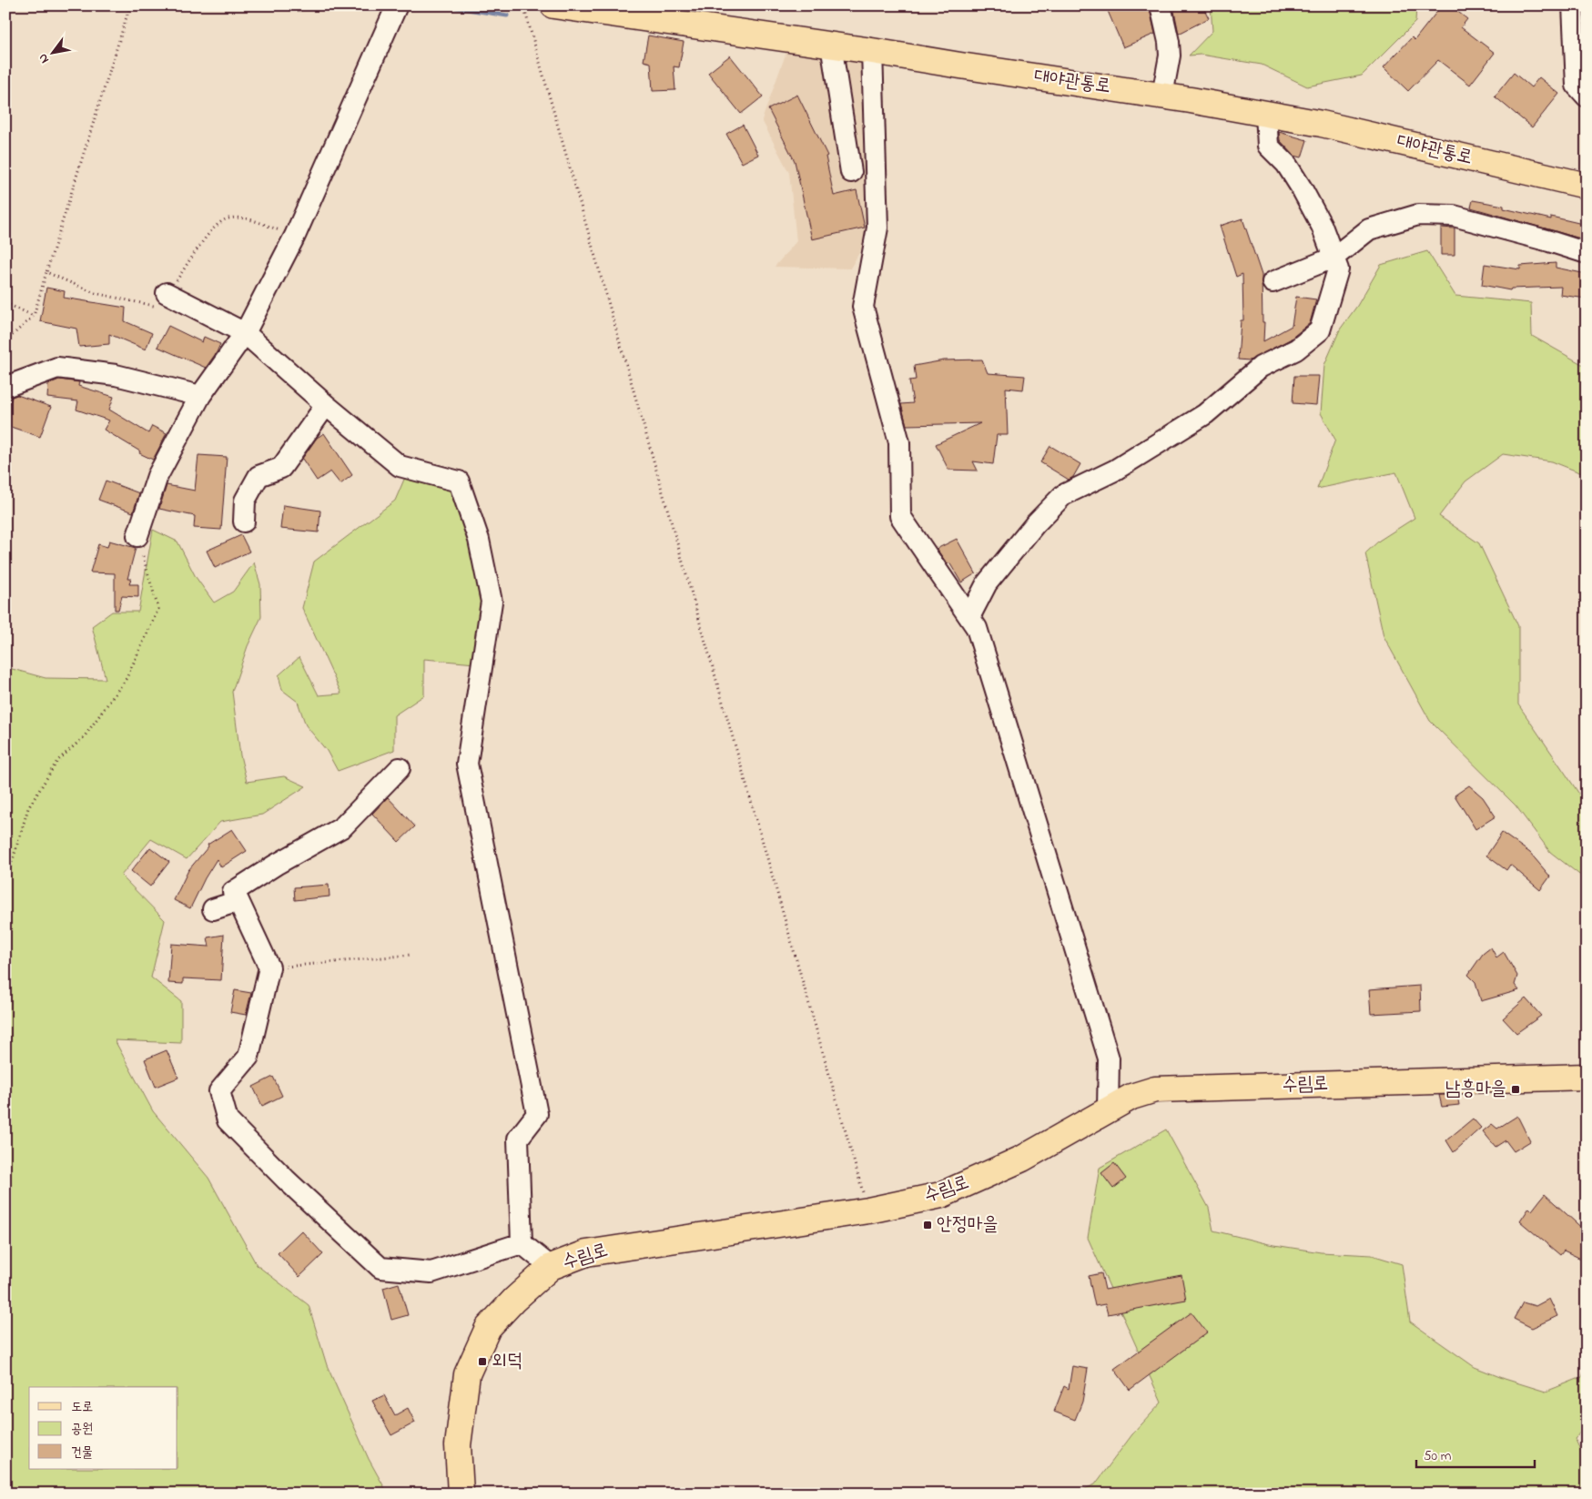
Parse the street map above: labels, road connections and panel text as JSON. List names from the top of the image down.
{
  "streets": {
    "main road": ["대야관통로", "수림로"]
  },
  "places": {
    "transit": ["남흥마을", "안정마을", "외덕"]
  },
  "legend": ["도로", "공원", "건물"],
  "scale_bar": "50 m",
  "north": "bottom left"
}
